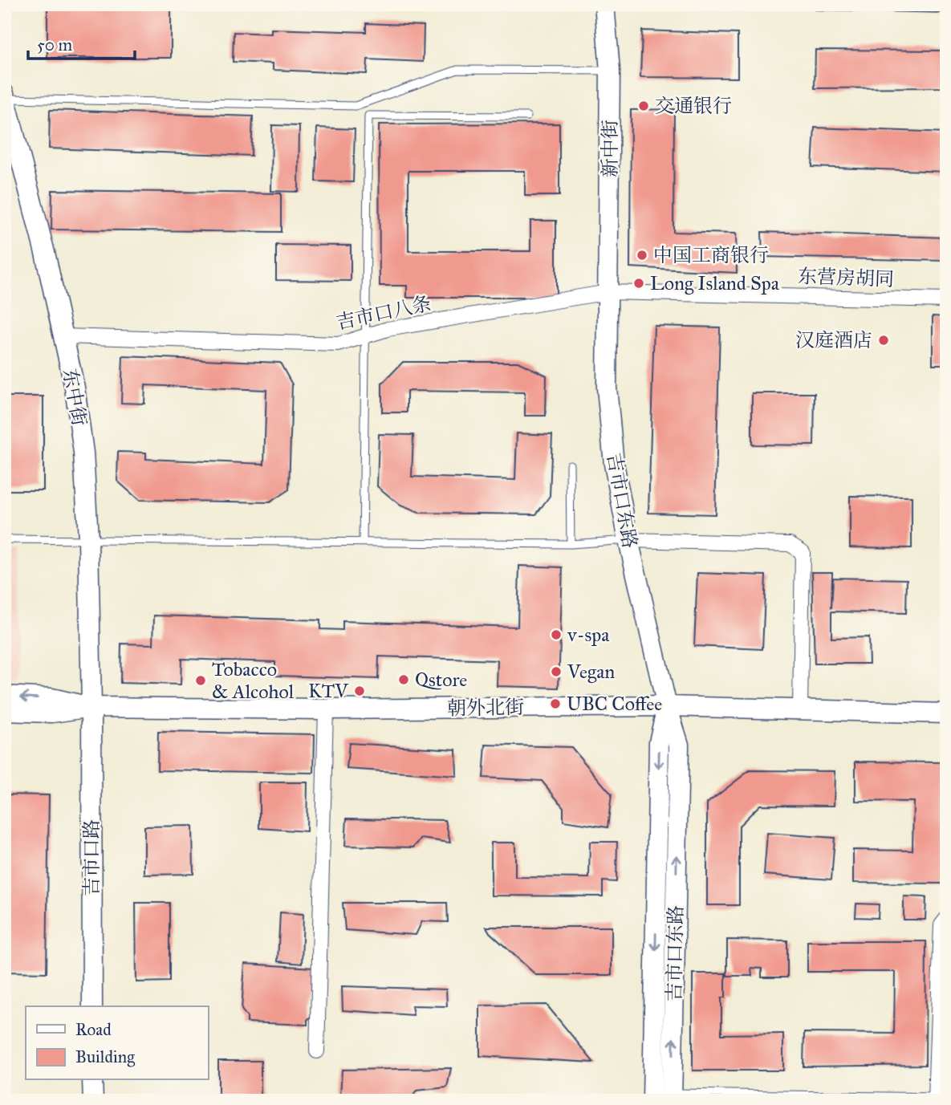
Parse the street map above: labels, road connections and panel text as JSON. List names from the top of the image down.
{
  "streets": {
    "street": [
      "新中街",
      "东营房胡同",
      "吉市口八条",
      "东中街",
      "吉市口东路",
      "朝外北街",
      "吉市口路"
    ]
  },
  "crossings": [
    ["新中街", "东营房胡同"],
    ["新中街", "吉市口八条"],
    ["新中街", "吉市口东路"],
    ["东营房胡同", "吉市口八条"],
    ["东营房胡同", "吉市口东路"],
    ["吉市口八条", "东中街"],
    ["吉市口八条", "吉市口东路"],
    ["东中街", "朝外北街"],
    ["东中街", "吉市口路"],
    ["吉市口东路", "朝外北街"],
    ["朝外北街", "吉市口路"]
  ],
  "places": [
    "交通银行",
    "中国工商银行",
    "Long Island Spa",
    "汉庭酒店",
    "v-spa",
    "Vegan",
    "Qstore",
    "Tobacco & Alcohol",
    "KTV",
    "UBC Coffee"
  ],
  "legend": ["Road", "Building"],
  "scale_bar": "50 m"
}
